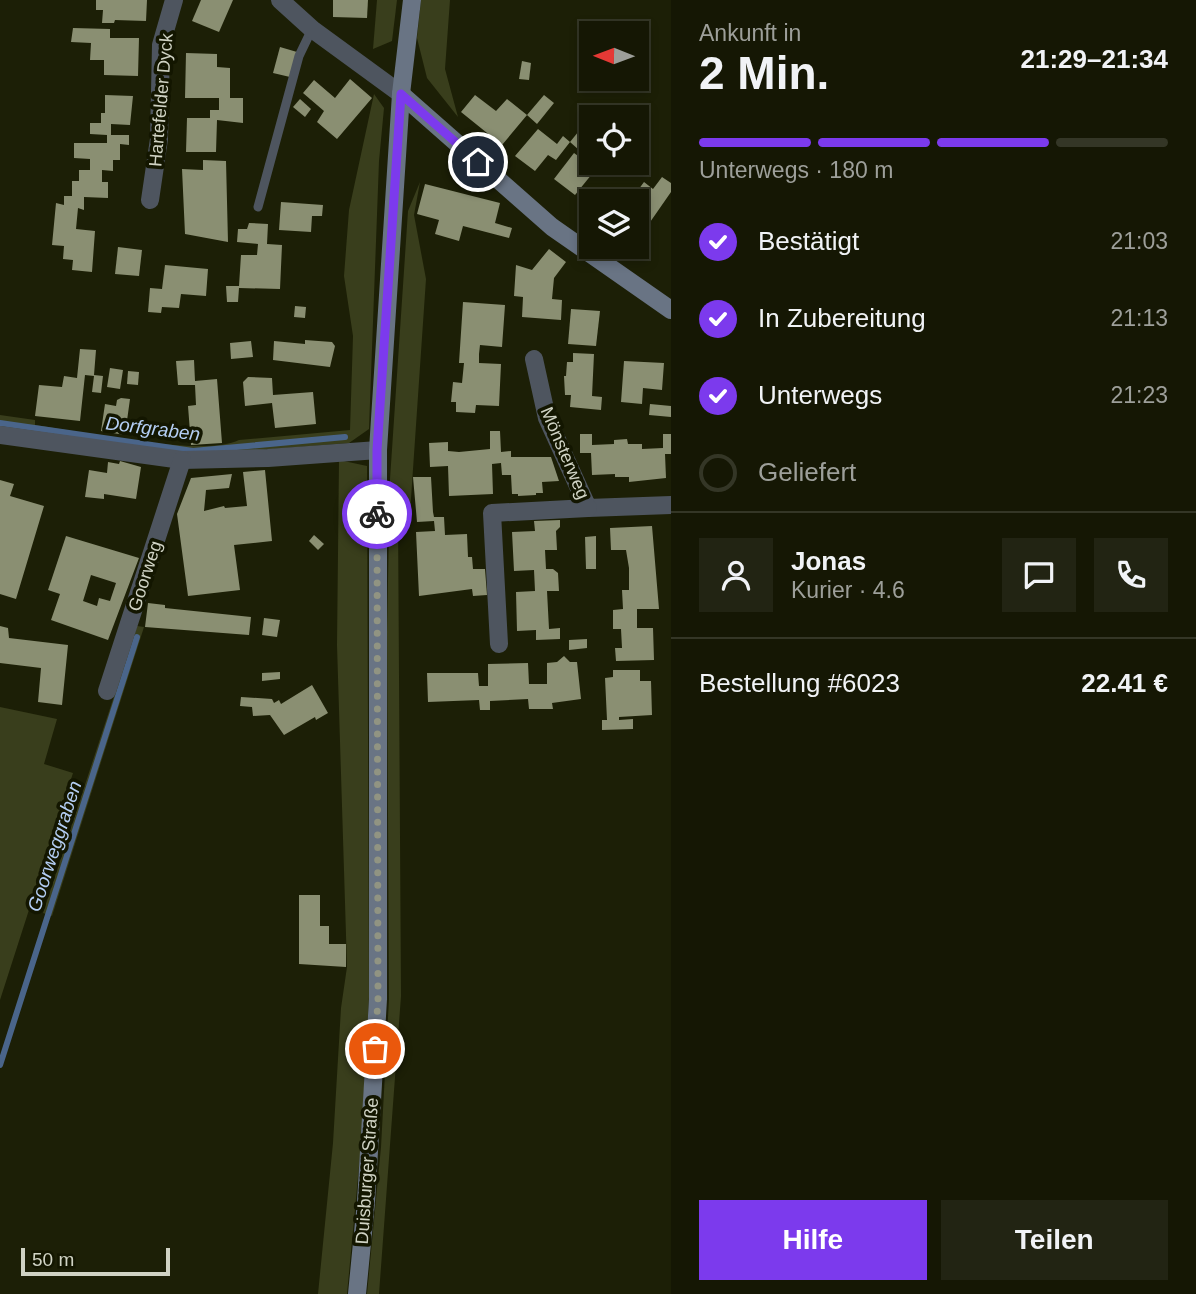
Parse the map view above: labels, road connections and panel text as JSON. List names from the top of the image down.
{
  "streets": {
    "main road": ["Duisburger Straße"],
    "street": ["Hartefelder Dyck", "Mönsterweg", "Goorweg"]
  },
  "water": ["Dorfgraben", "Goorweggraben"],
  "scale_bar": "50 m",
  "north": "left",
  "page": {
    "heading": ["2 Min.", "Ankunft in", "21:29–21:34"],
    "panel": [
      "Jonas",
      "Kurier · 4.6",
      "Bestellung #6023",
      "22.41 €"
    ],
    "bar": "Unterwegs · 180 m",
    "list": [
      ["Bestätigt", "21:03"],
      ["In Zubereitung", "21:13"],
      ["Unterwegs", "21:23"],
      "Geliefert"
    ],
    "buttons": ["Hilfe", "Teilen"],
    "scale": "50 m"
  }
}
